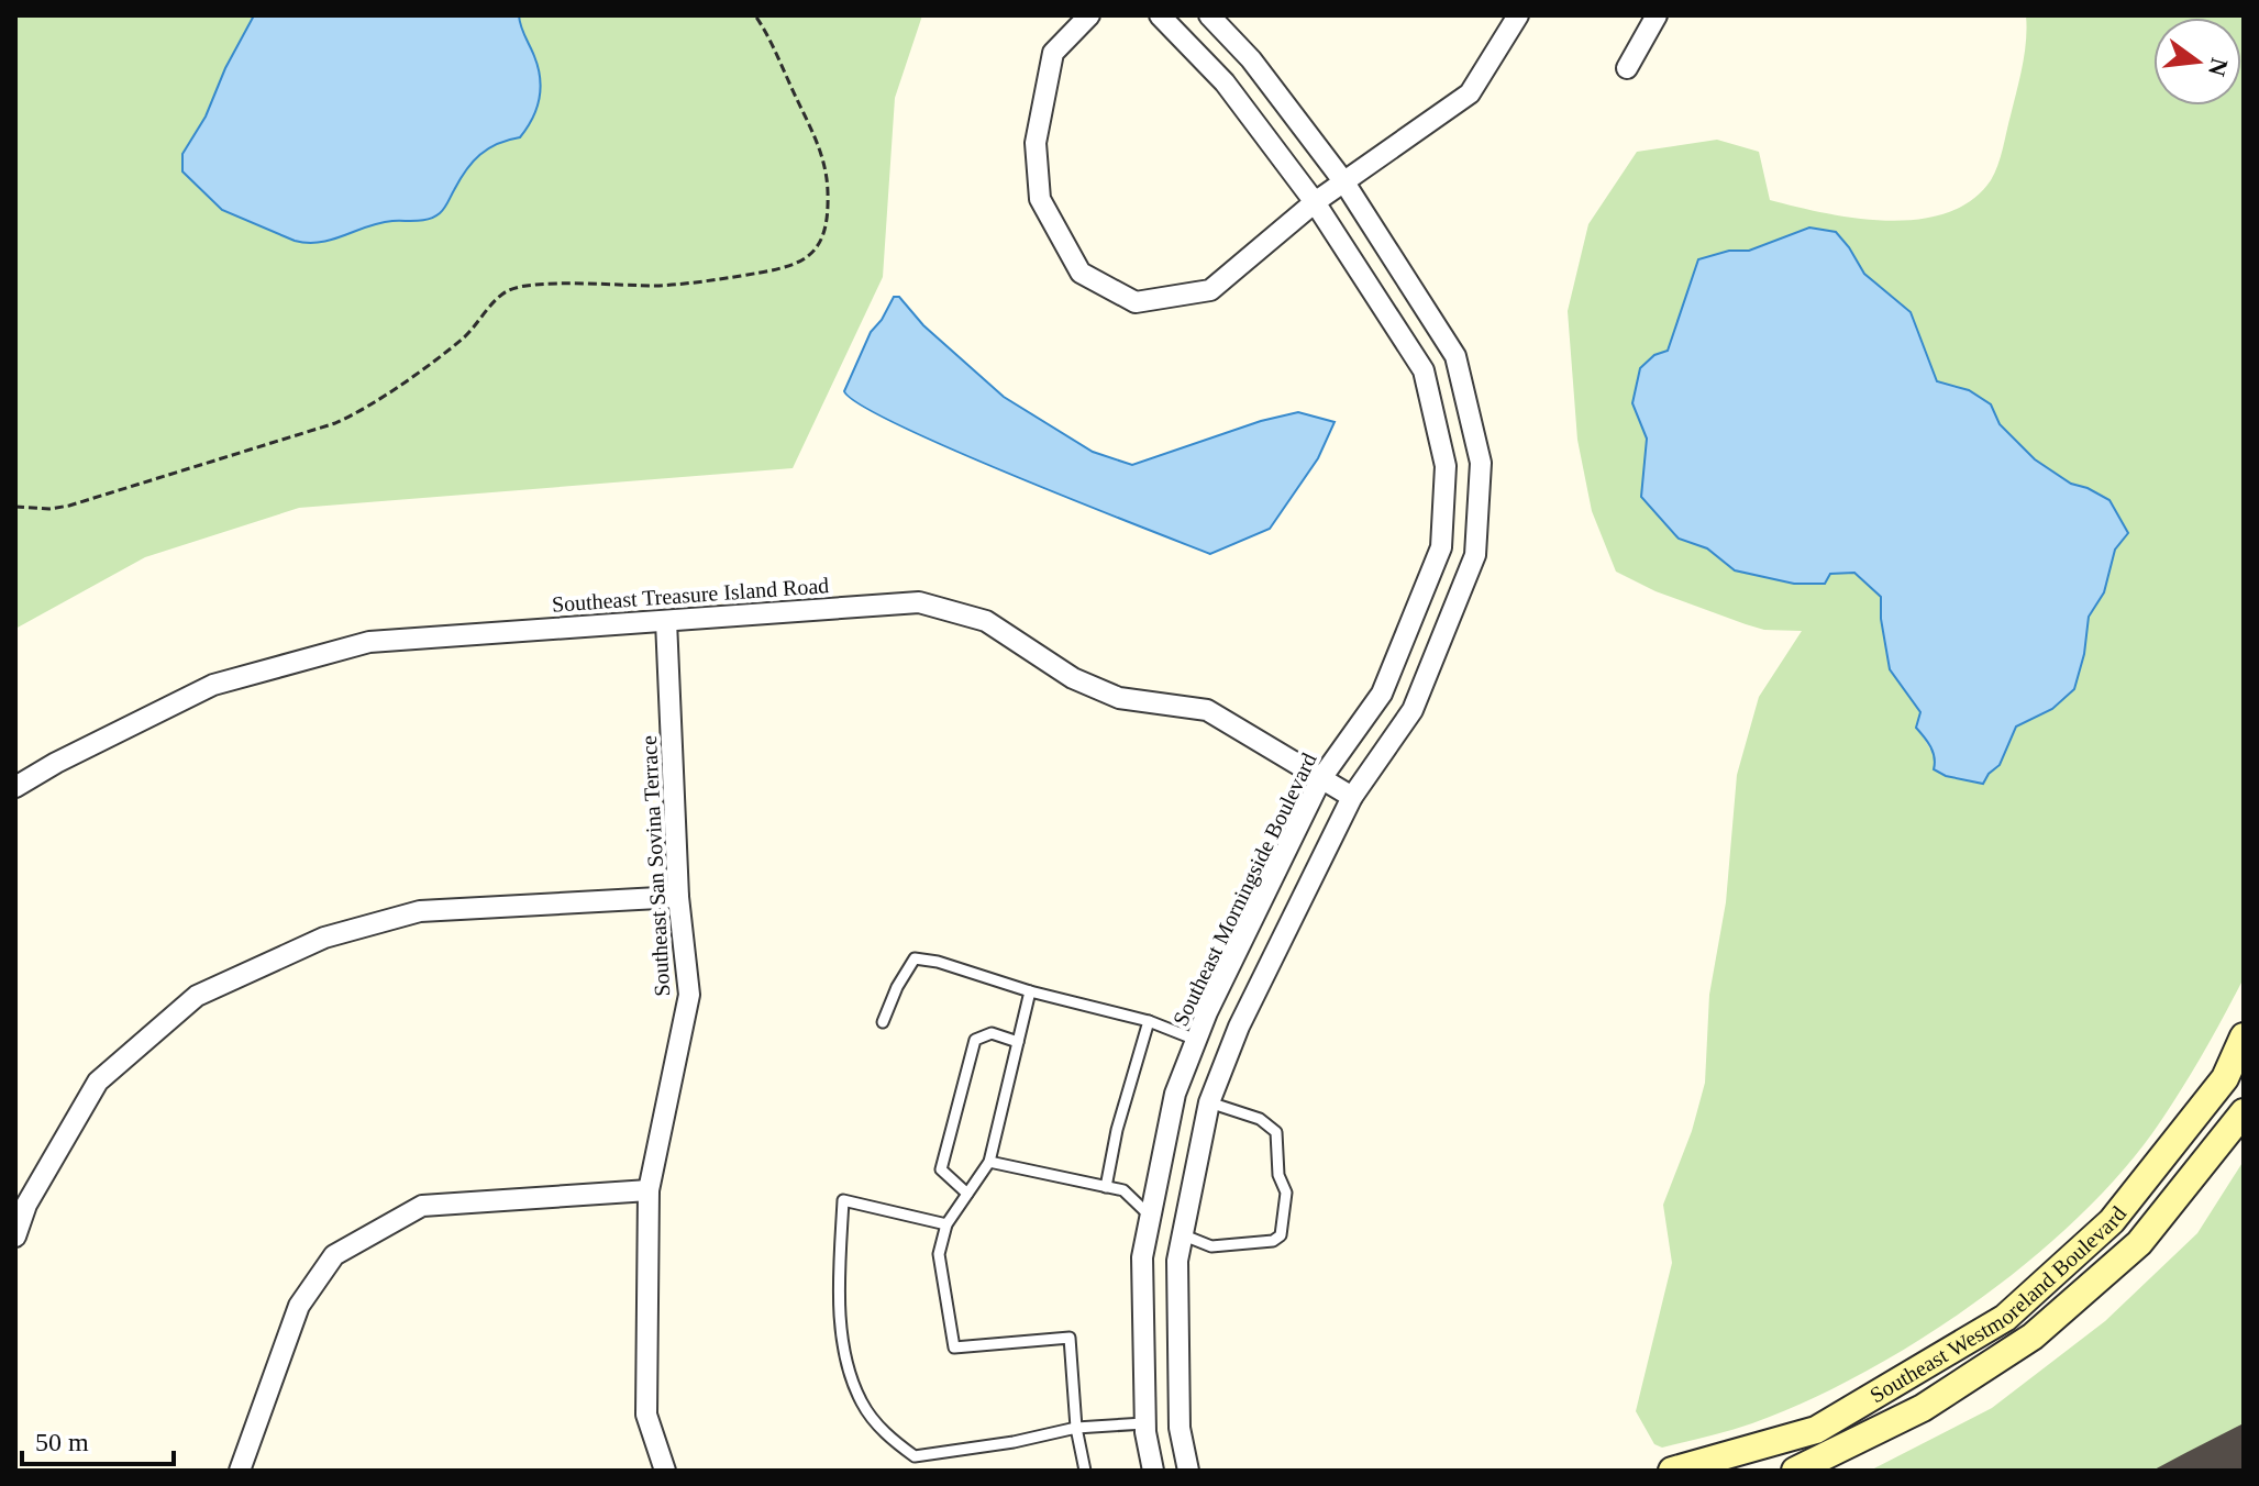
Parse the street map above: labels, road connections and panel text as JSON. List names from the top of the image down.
{
  "streets": {
    "street": [
      "Southeast Treasure Island Road",
      "Southeast San Sovina Terrace",
      "Southeast Morningside Boulevard",
      "Southeast Westmoreland Boulevard"
    ]
  },
  "crossings": [
    ["Southeast Treasure Island Road", "Southeast San Sovina Terrace"],
    ["Southeast Treasure Island Road", "Southeast Morningside Boulevard"]
  ],
  "scale_bar": "50 m",
  "north": "right"
}
